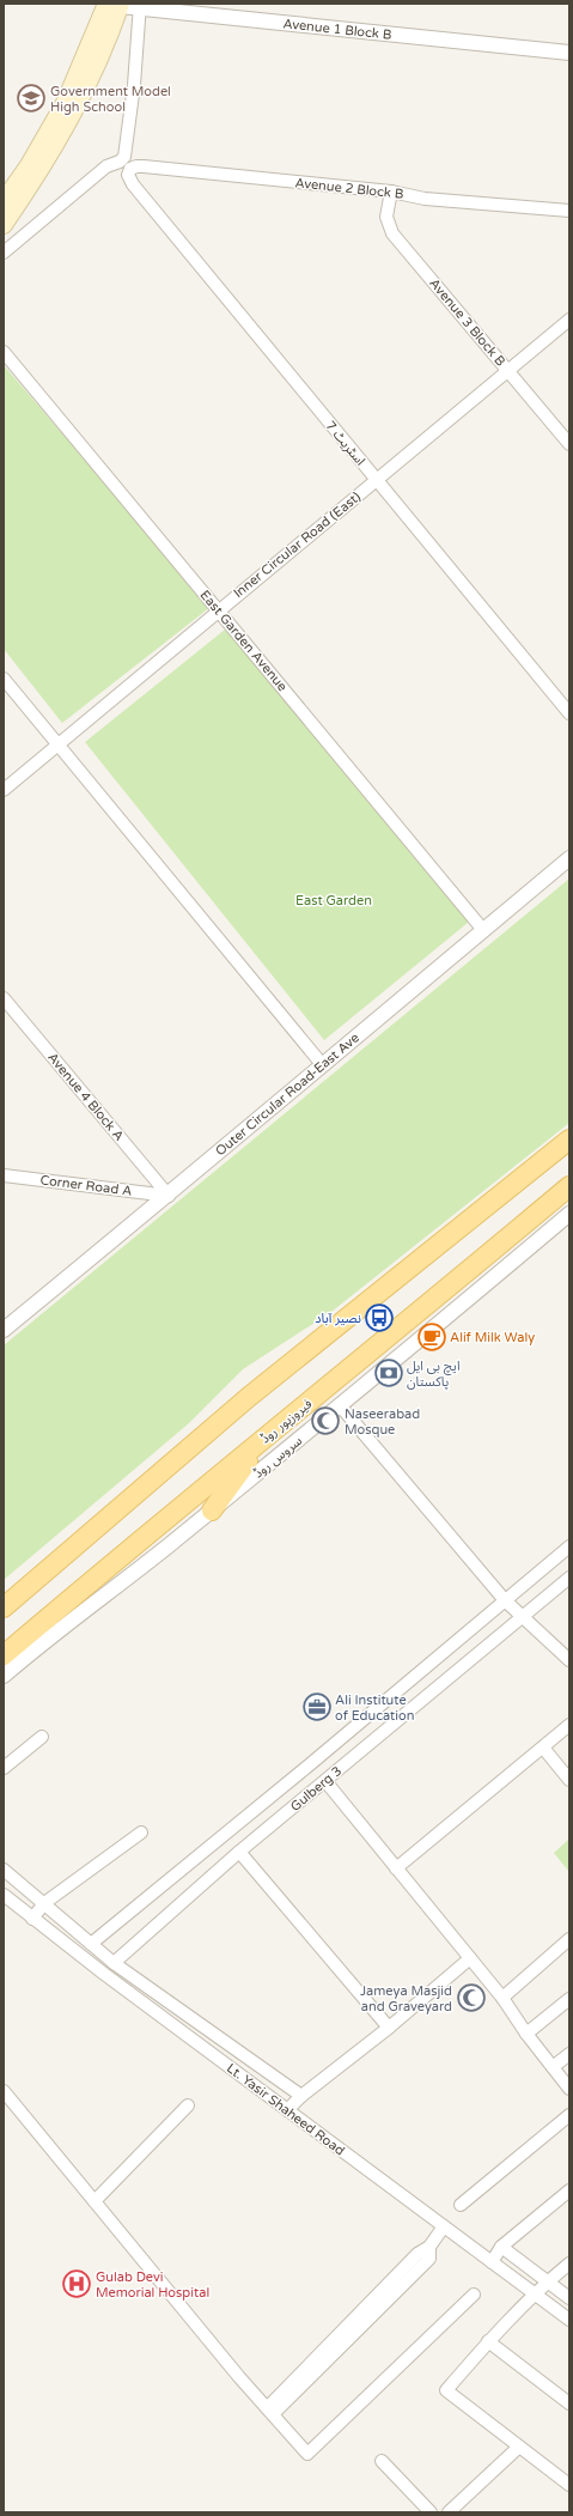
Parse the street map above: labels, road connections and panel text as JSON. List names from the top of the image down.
{
  "streets": {
    "main road": ["فیروزپور روڈ"],
    "street": [
      "Avenue 1 Block B",
      "Avenue 2 Block B",
      "Avenue 3 Block B",
      "اسٹریٹ 7",
      "Inner Circular Road (East)",
      "East Garden Avenue",
      "Outer Circular Road-East Ave",
      "Avenue 4 Block A",
      "Corner Road A",
      "سروس روڈ",
      "Gulberg 3",
      "Lt. Yasir Shaheed Road"
    ]
  },
  "crossings": [
    ["Avenue 2 Block B", "Avenue 3 Block B"],
    ["Avenue 2 Block B", "اسٹریٹ 7"],
    ["Avenue 3 Block B", "Inner Circular Road (East)"],
    ["اسٹریٹ 7", "Inner Circular Road (East)"],
    ["Inner Circular Road (East)", "East Garden Avenue"],
    ["East Garden Avenue", "Outer Circular Road-East Ave"],
    ["Outer Circular Road-East Ave", "Avenue 4 Block A"],
    ["Outer Circular Road-East Ave", "Corner Road A"],
    ["Avenue 4 Block A", "Corner Road A"]
  ],
  "parks": ["East Garden"],
  "places": {
    "school or university": ["Government Model High School"],
    "bus stop": ["نصیر آباد"],
    "cafe": ["Alif Milk Waly"],
    "bank": ["ایچ بی ایل پاکستان"],
    "mosque": ["Naseerabad Mosque", "Jameya Masjid and Graveyard"],
    "office": ["Ali Institute of Education"],
    "hospital": ["Gulab Devi Memorial Hospital"]
  }
}
